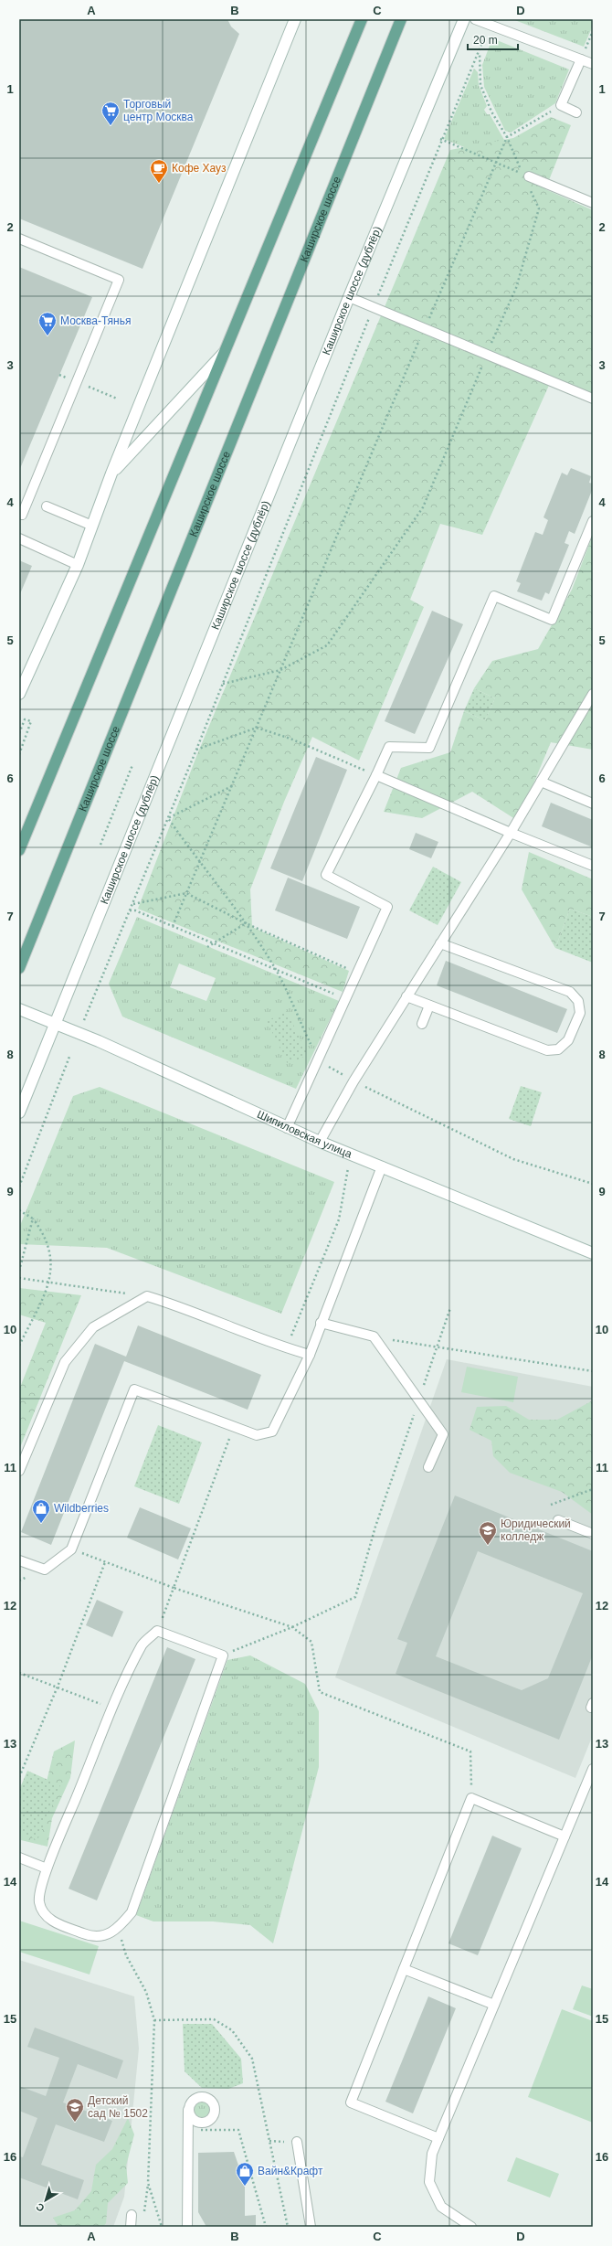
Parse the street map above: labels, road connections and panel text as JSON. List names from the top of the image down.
{
  "streets": {
    "main road": ["Каширское шоссе", "Каширское шоссе (дублёр)", "Шипиловская улица"]
  },
  "crossings": [
    ["Каширское шоссе (дублёр)", "Шипиловская улица"]
  ],
  "places": {
    "supermarket": ["Торговый центр Москва", "Москва-Тянья"],
    "cafe": ["Кофе Хауз"],
    "shop": ["Wildberries", "Вайн&Крафт"],
    "school or university": ["Юридический колледж", "Детский сад № 1502"]
  },
  "scale_bar": "20 m",
  "north": "bottom left",
  "grid": {
    "columns": [
      "A",
      "B",
      "C",
      "D"
    ],
    "rows": [
      "1",
      "2",
      "3",
      "4",
      "5",
      "6",
      "7",
      "8",
      "9",
      "10",
      "11",
      "12",
      "13",
      "14",
      "15",
      "16"
    ]
  }
}
